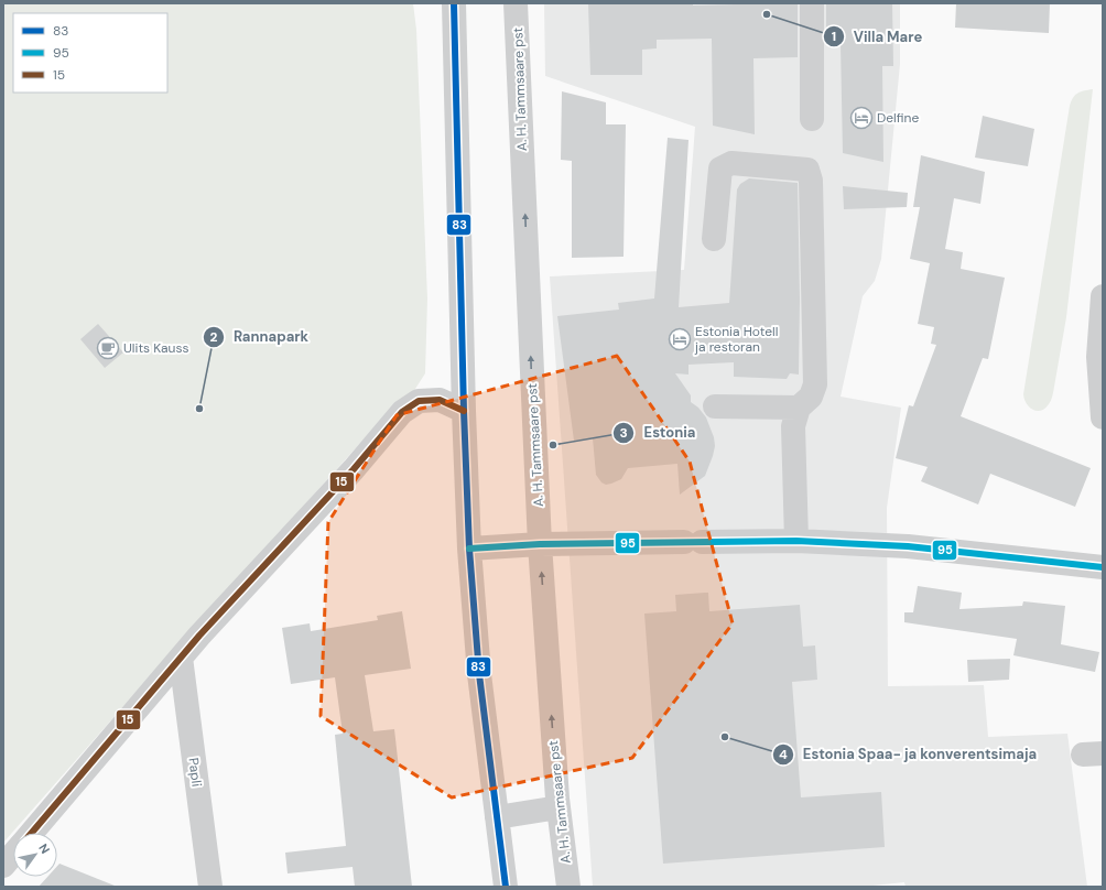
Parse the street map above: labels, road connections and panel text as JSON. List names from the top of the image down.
{
  "streets": {
    "street": ["A. H. Tammsaare pst", "Papli"]
  },
  "places": {
    "other": [
      "Villa Mare",
      "Rannapark",
      "Estonia",
      "Estonia Spaa- ja konverentsimaja"
    ],
    "hotel": ["Delfine", "Estonia Hotell ja restoran"],
    "cafe": ["Ulits Kauss"]
  },
  "lines": ["transit line 83", "transit line 15", "transit line 95"],
  "legend": ["83", "95", "15"],
  "north": "top right"
}
